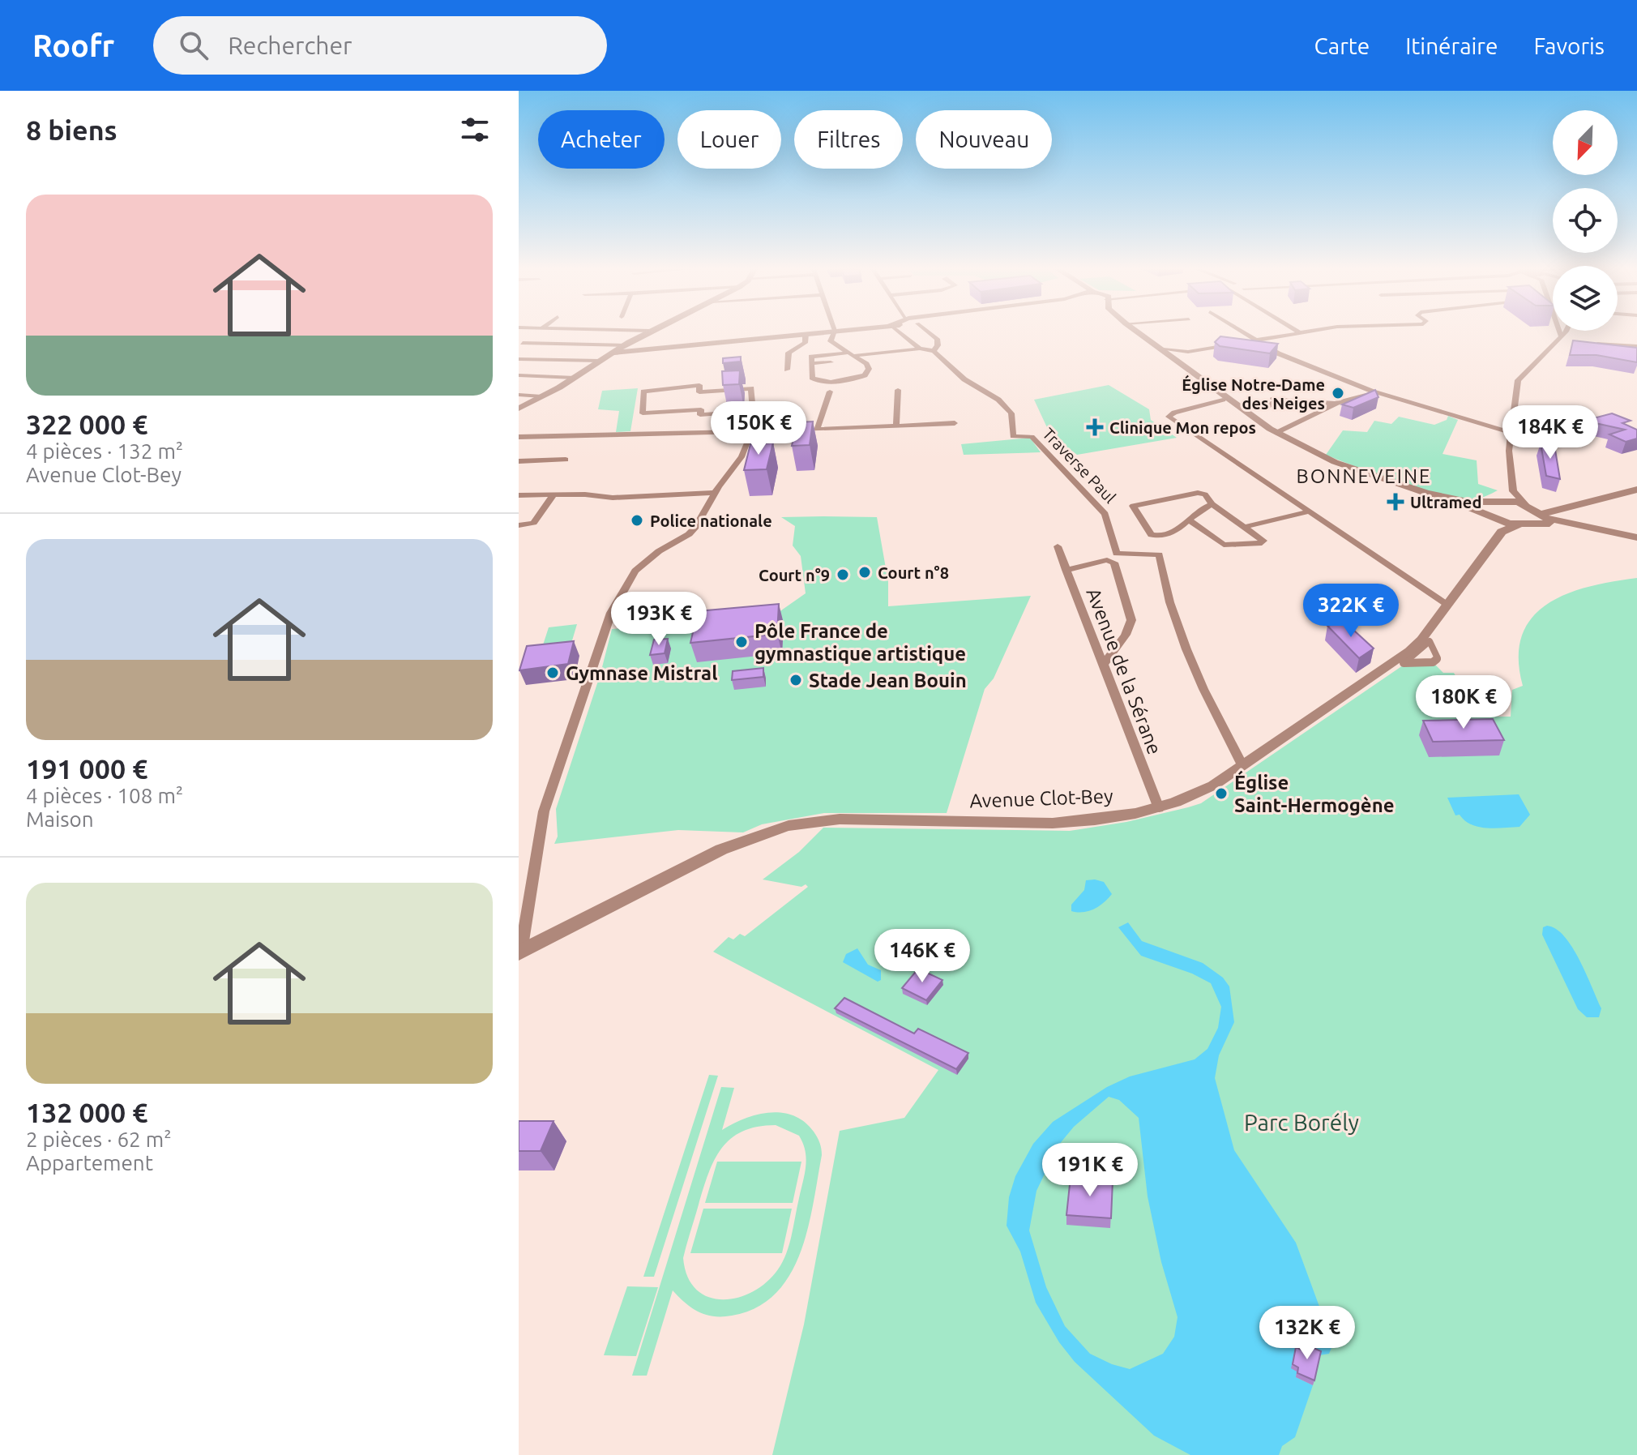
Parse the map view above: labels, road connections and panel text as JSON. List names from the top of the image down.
{
  "streets": {
    "street": ["Traverse Paul", "Avenue de la Sérane", "Avenue Clot-Bey"]
  },
  "crossings": [
    ["Traverse Paul", "Avenue Clot-Bey"],
    ["Avenue de la Sérane", "Avenue Clot-Bey"]
  ],
  "districts": ["BONNEVEINE"],
  "parks": ["Parc Borély"],
  "places": {
    "other": [
      "Église Notre-Dame des Neiges",
      "Police nationale",
      "Court n°8",
      "Court n°9",
      "Pôle France de gymnastique artistique",
      "Gymnase Mistral",
      "Stade Jean Bouin",
      "Église Saint-Hermogène"
    ],
    "health": ["Clinique Mon repos", "Ultramed"]
  },
  "north": "bottom left",
  "page": {
    "header": "Roofr",
    "search": "Rechercher",
    "nav": ["Carte", "Itinéraire", "Favoris"],
    "heading": "8 biens",
    "chip": [
      "Acheter",
      "Louer",
      "Filtres",
      "Nouveau"
    ],
    "list": [
      {
        "name": "322 000 €",
        "note": "4 pièces · 132 m² · Avenue Clot-Bey"
      },
      {
        "name": "191 000 €",
        "note": "4 pièces · 108 m² · Maison"
      },
      {
        "name": "132 000 €",
        "note": "2 pièces · 62 m² · Appartement"
      }
    ],
    "price": [
      "150K €",
      "184K €",
      "322K €",
      "193K €",
      "180K €",
      "146K €",
      "191K €",
      "132K €"
    ]
  }
}
